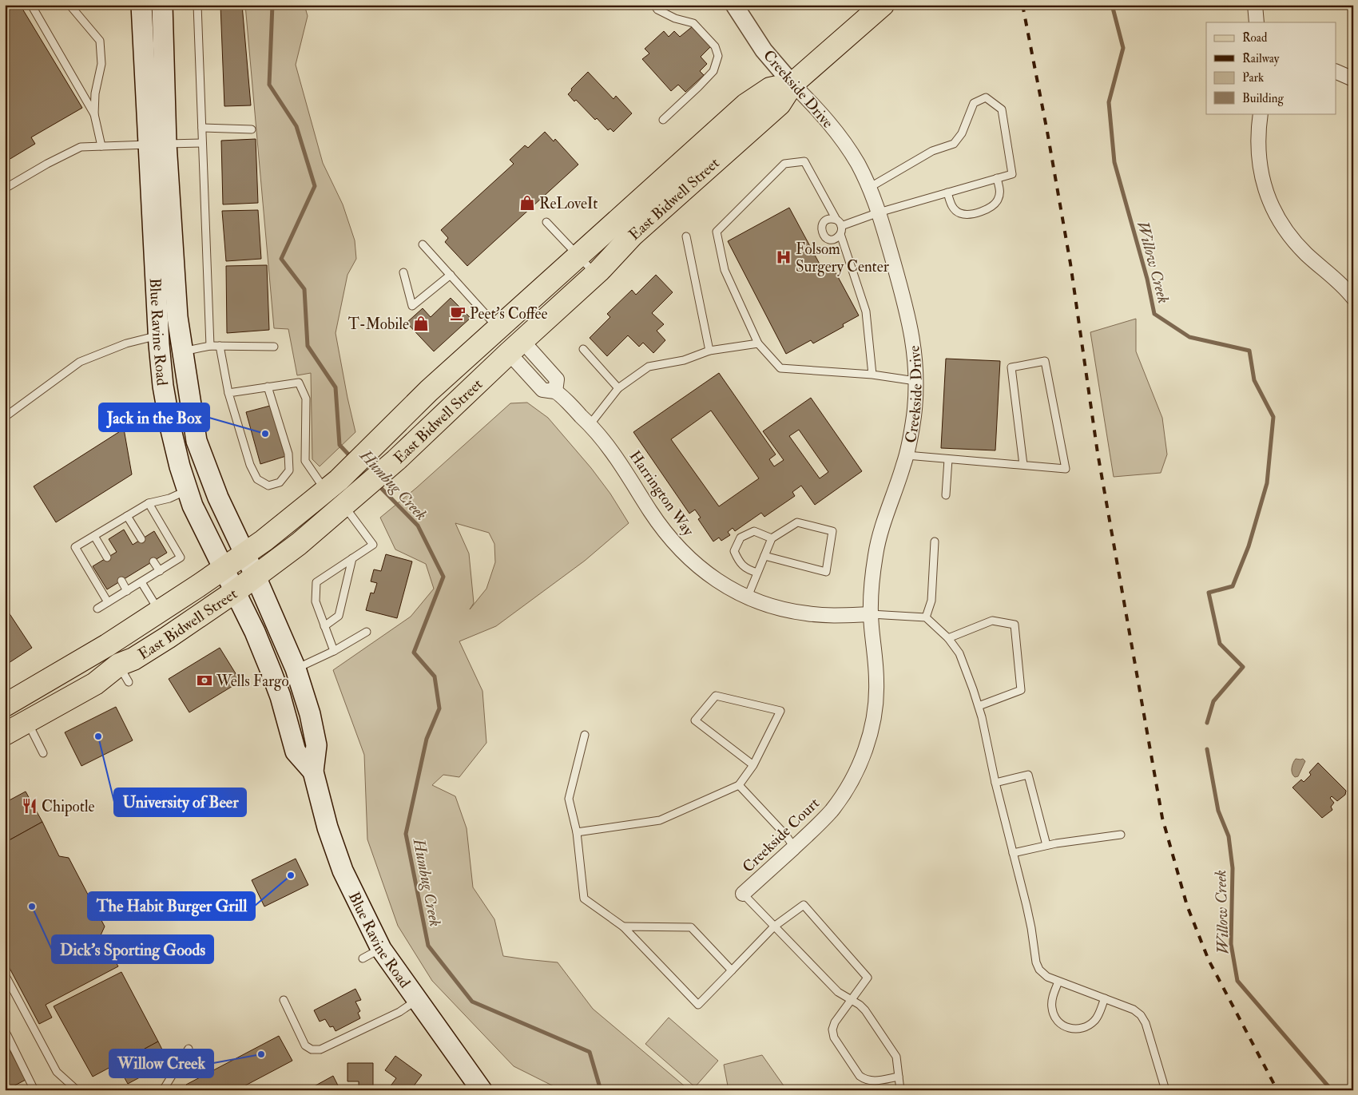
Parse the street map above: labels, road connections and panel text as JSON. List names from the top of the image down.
{
  "streets": {
    "main road": ["East Bidwell Street", "Blue Ravine Road"],
    "street": ["Creekside Drive", "Harrington Way", "Creekside Court"]
  },
  "crossings": [
    ["Creekside Drive", "East Bidwell Street"],
    ["Creekside Drive", "Harrington Way"],
    ["Creekside Drive", "Creekside Court"],
    ["East Bidwell Street", "Blue Ravine Road"],
    ["East Bidwell Street", "Harrington Way"],
    ["Harrington Way", "Creekside Court"]
  ],
  "water": ["Willow Creek", "Humbug Creek"],
  "places": {
    "shop": ["ReLoveIt", "T-Mobile"],
    "hospital": ["Folsom Surgery Center"],
    "cafe": ["Peet's Coffee"],
    "other": [
      "Jack in the Box",
      "University of Beer",
      "The Habit Burger Grill",
      "Dick's Sporting Goods",
      "Willow Creek"
    ],
    "bank": ["Wells Fargo"],
    "restaurant": ["Chipotle"]
  },
  "legend": [
    "Road",
    "Railway",
    "Park",
    "Building"
  ]
}
